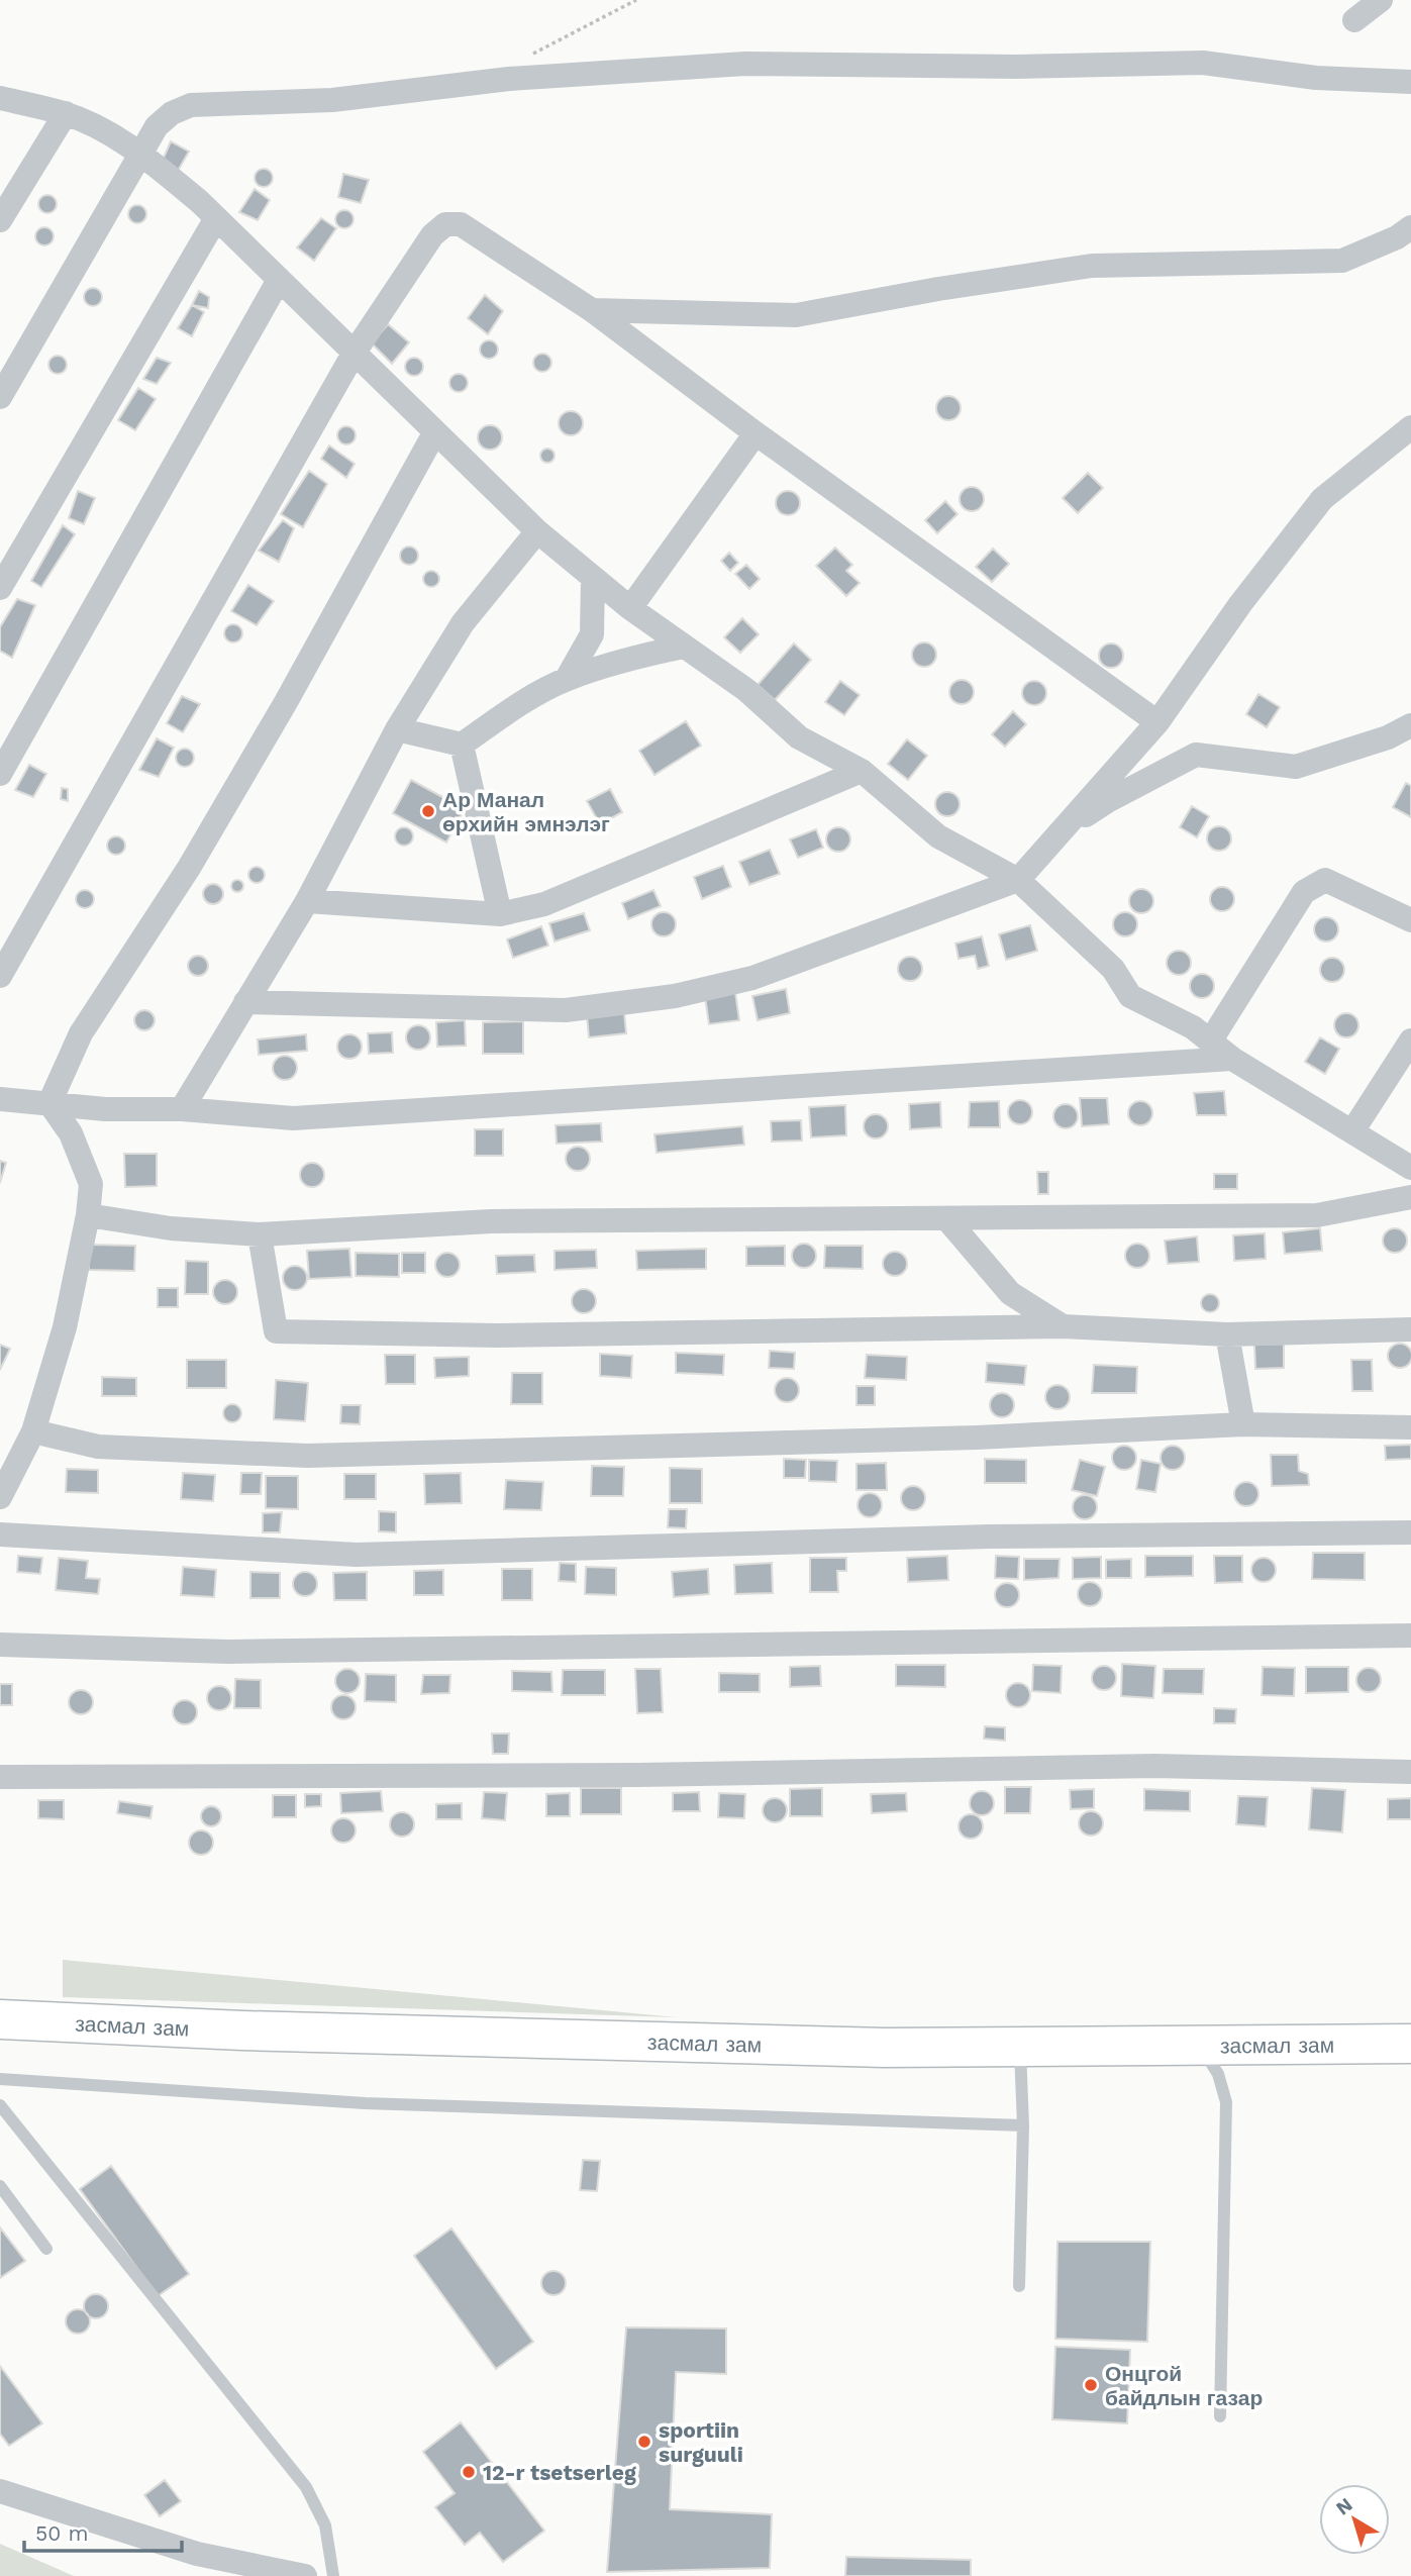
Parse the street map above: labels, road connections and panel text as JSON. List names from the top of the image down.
{
  "streets": {
    "highway": ["засмал зам"]
  },
  "places": [
    "Ар Манал өрхийн эмнэлэг",
    "Онцгой байдлын газар",
    "sportiin surguuli",
    "12-r tsetserleg"
  ],
  "scale_bar": "50 m",
  "north": "top left"
}
